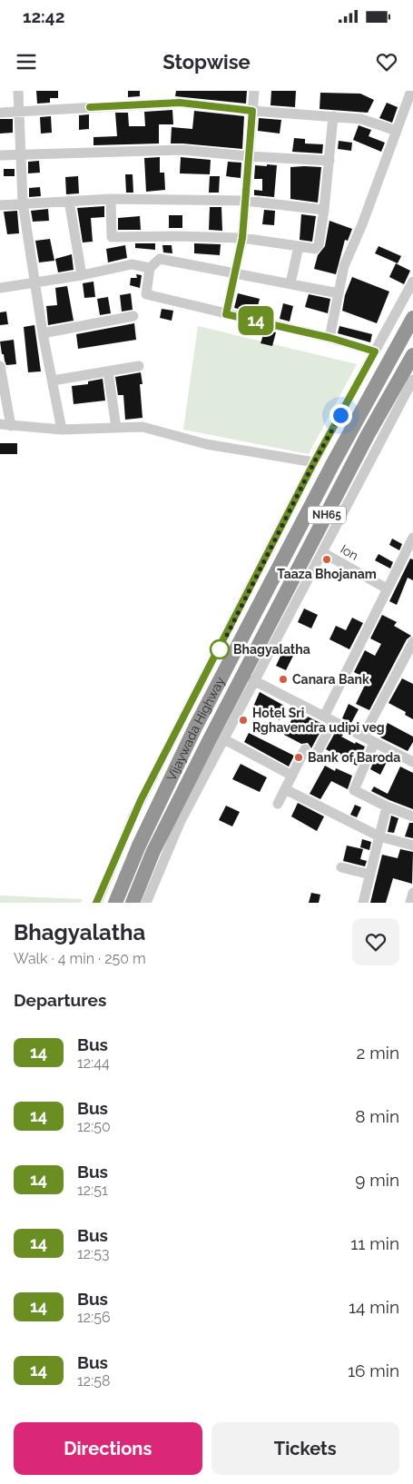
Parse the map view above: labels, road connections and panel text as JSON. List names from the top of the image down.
{
  "streets": {
    "highway": ["NH65", "Vijaywada Highway"],
    "street": ["Ion"]
  },
  "places": [
    "Taaza Bhojanam",
    "Bhagyalatha",
    "Canara Bank",
    "Hotel Sri Rghavendra udipi veg",
    "Bank of Baroda"
  ],
  "lines": ["bus line 14"],
  "page": {
    "status": "12:42",
    "header": "Stopwise",
    "on_map": "14",
    "heading": [
      ["Bhagyalatha", "Walk · 4 min · 250 m"],
      "Departures"
    ],
    "list": [
      {
        "mark": "14",
        "name": "Bus",
        "note": "12:44",
        "value": "2 min"
      },
      {
        "mark": "14",
        "name": "Bus",
        "note": "12:50",
        "value": "8 min"
      },
      {
        "mark": "14",
        "name": "Bus",
        "note": "12:51",
        "value": "9 min"
      },
      {
        "mark": "14",
        "name": "Bus",
        "note": "12:53",
        "value": "11 min"
      },
      {
        "mark": "14",
        "name": "Bus",
        "note": "12:56",
        "value": "14 min"
      },
      {
        "mark": "14",
        "name": "Bus",
        "note": "12:58",
        "value": "16 min"
      }
    ],
    "buttons": ["Directions", "Tickets"]
  }
}
